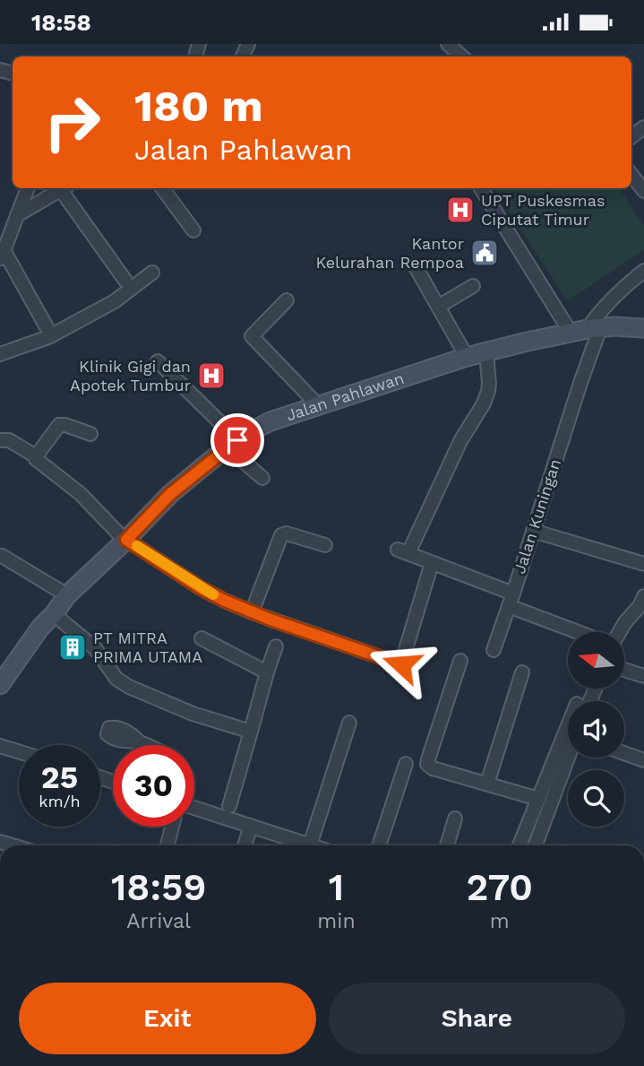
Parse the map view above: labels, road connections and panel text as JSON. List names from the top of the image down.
{
  "streets": {
    "main road": ["Jalan Pahlawan"],
    "street": ["Jalan Kuningan"]
  },
  "crossings": [
    ["Jalan Pahlawan", "Jalan Kuningan"]
  ],
  "places": {
    "hospital": ["UPT Puskesmas Ciputat Timur", "Klinik Gigi dan Apotek Tumbur"],
    "public building": ["Kantor Kelurahan Rempoa"],
    "building": ["PT MITRA PRIMA UTAMA"]
  },
  "north": "left",
  "page": {
    "status": "18:58",
    "turn": ["180 m", "Jalan Pahlawan"],
    "speed": "25 km/h",
    "limit": "30",
    "eta": [
      "18:59",
      "Arrival",
      "1",
      "min",
      "270",
      "m"
    ],
    "buttons": ["Exit", "Share"]
  }
}
